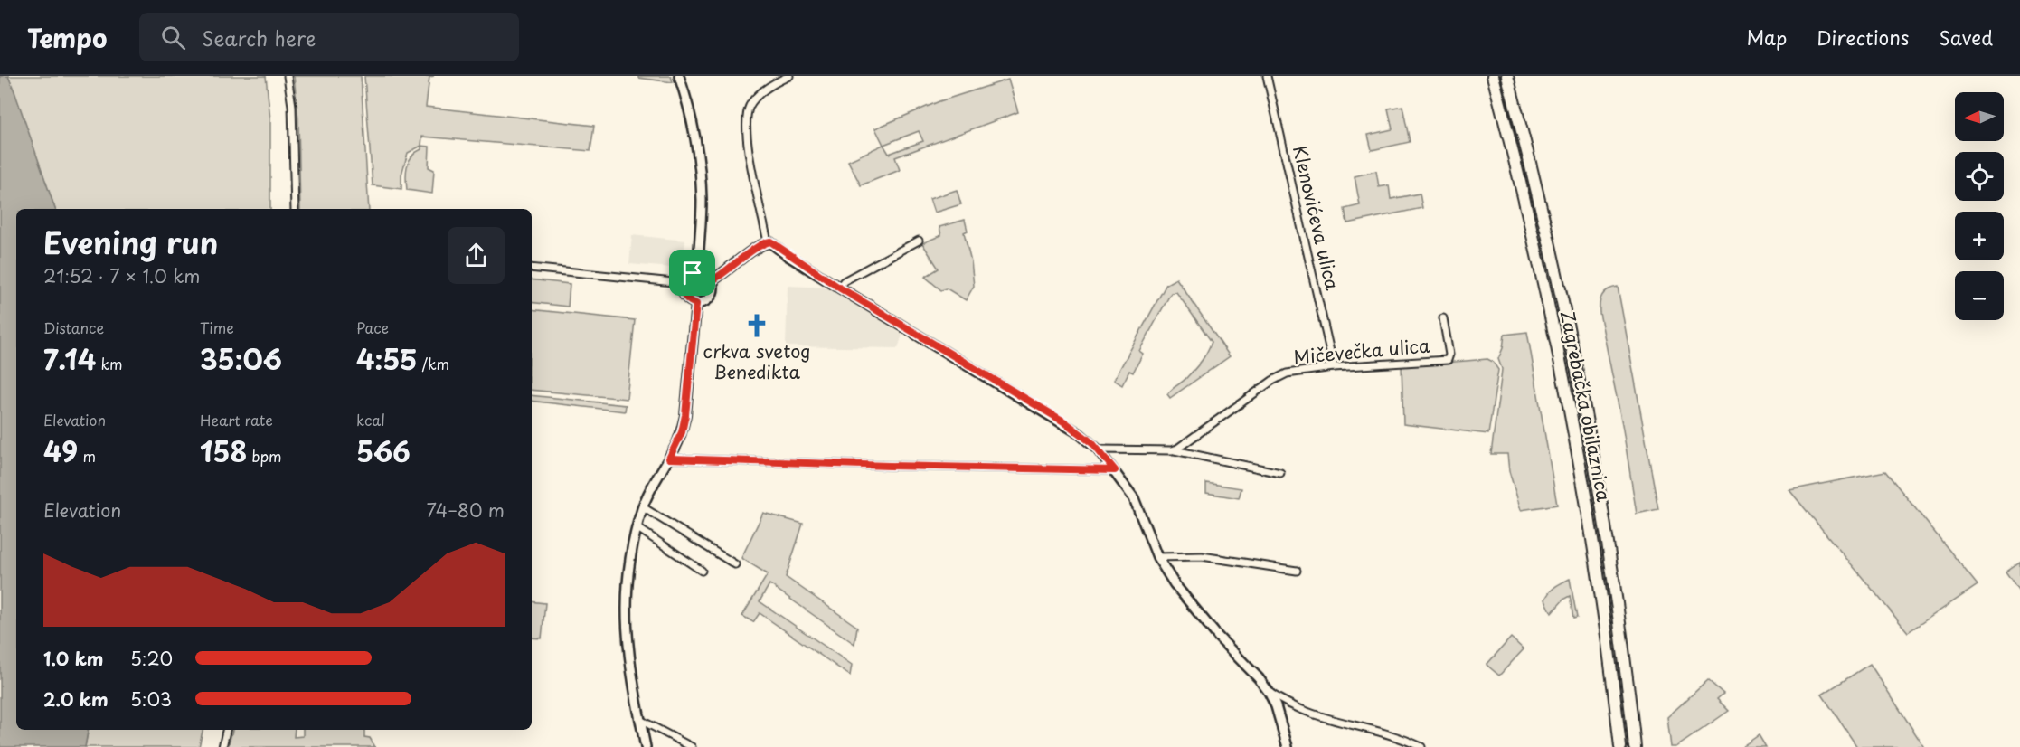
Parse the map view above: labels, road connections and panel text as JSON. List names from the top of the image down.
{
  "streets": {
    "highway": ["Zagrebačka obilaznica"],
    "street": ["Klenovićeva ulica", "Mičevečka ulica"]
  },
  "crossings": [
    ["Klenovićeva ulica", "Mičevečka ulica"]
  ],
  "places": {
    "church": ["crkva svetog Benedikta"]
  },
  "north": "left",
  "page": {
    "header": "Tempo",
    "search": "Search here",
    "nav": ["Map", "Directions", "Saved"],
    "map_buttons": ["+", "−"],
    "heading": ["Evening run", "21:52 · 7 × 1.0 km"],
    "stats": [
      ["Distance", "7.14 km"],
      ["Time", "35:06"],
      ["Pace", "4:55 /km"],
      ["Elevation", "49 m"],
      ["Heart rate", "158 bpm"],
      ["kcal", "566"]
    ],
    "chart": ["Elevation", "74–80 m"],
    "list": [
      {
        "name": "1.0 km",
        "note": "5:20"
      },
      {
        "name": "2.0 km",
        "note": "5:03"
      }
    ]
  }
}
